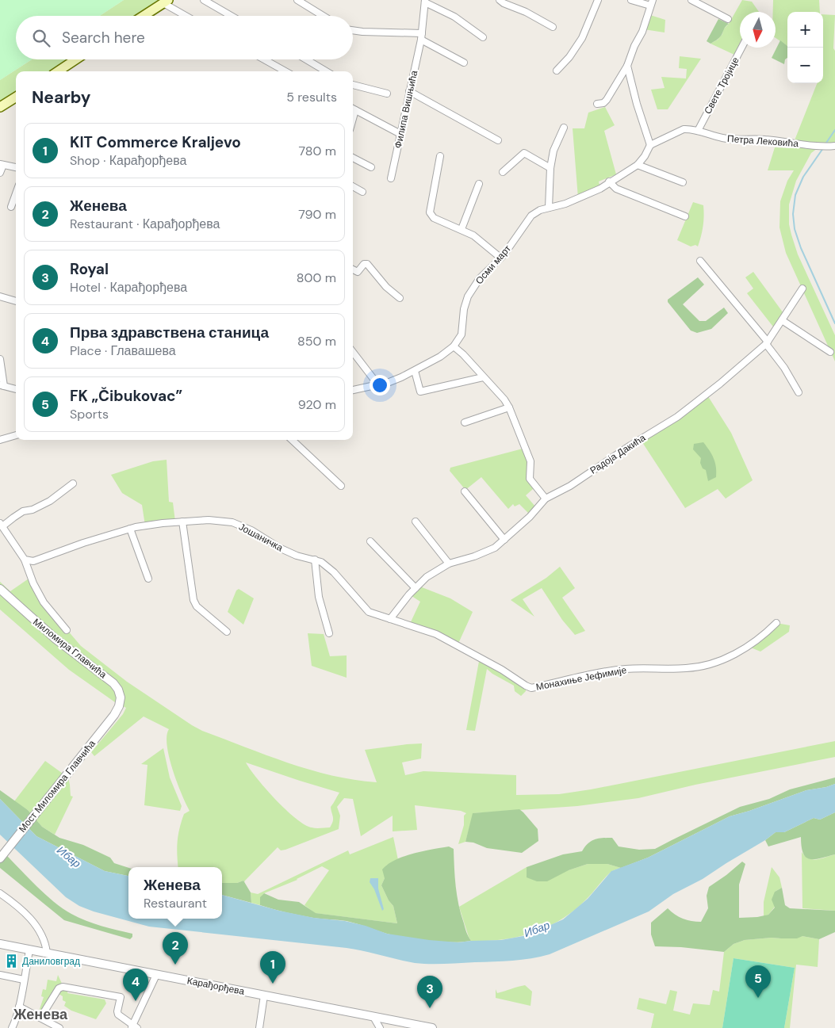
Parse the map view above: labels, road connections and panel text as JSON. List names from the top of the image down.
{
  "streets": {
    "street": [
      "Свете Тројице",
      "Филипа Вишњића",
      "Петра Лековића",
      "Осми март",
      "Радоја Дакића",
      "Јошаничка",
      "Миломира Главчића",
      "Монахиње Јефимије",
      "Мост Миломира Главчића",
      "Карађорђева"
    ]
  },
  "crossings": [
    ["Свете Тројице", "Петра Лековића"],
    ["Петра Лековића", "Осми март"],
    ["Јошаничка", "Монахиње Јефимије"],
    ["Миломира Главчића", "Мост Миломира Главчића"]
  ],
  "districts": ["Женева"],
  "water": ["Ибар"],
  "places": {
    "building": ["Даниловград"]
  },
  "north": "bottom",
  "page": {
    "map_buttons": ["+", "−"],
    "search": "Search here",
    "heading": ["Nearby", "5 results"],
    "list": [
      {
        "mark": "1",
        "name": "KIT Commerce Kraljevo",
        "note": "Shop · Карађорђева",
        "value": "780 m"
      },
      {
        "mark": "2",
        "name": "Женева",
        "note": "Restaurant · Карађорђева",
        "value": "790 m"
      },
      {
        "mark": "3",
        "name": "Royal",
        "note": "Hotel · Карађорђева",
        "value": "800 m"
      },
      {
        "mark": "4",
        "name": "Прва здравствена станица",
        "note": "Place · Главашева",
        "value": "850 m"
      },
      {
        "mark": "5",
        "name": "FK „Čibukovac”",
        "note": "Sports",
        "value": "920 m"
      }
    ],
    "popup": ["Женева", "Restaurant"],
    "pins": [
      "2",
      "1",
      "5",
      "4",
      "3"
    ]
  }
}
